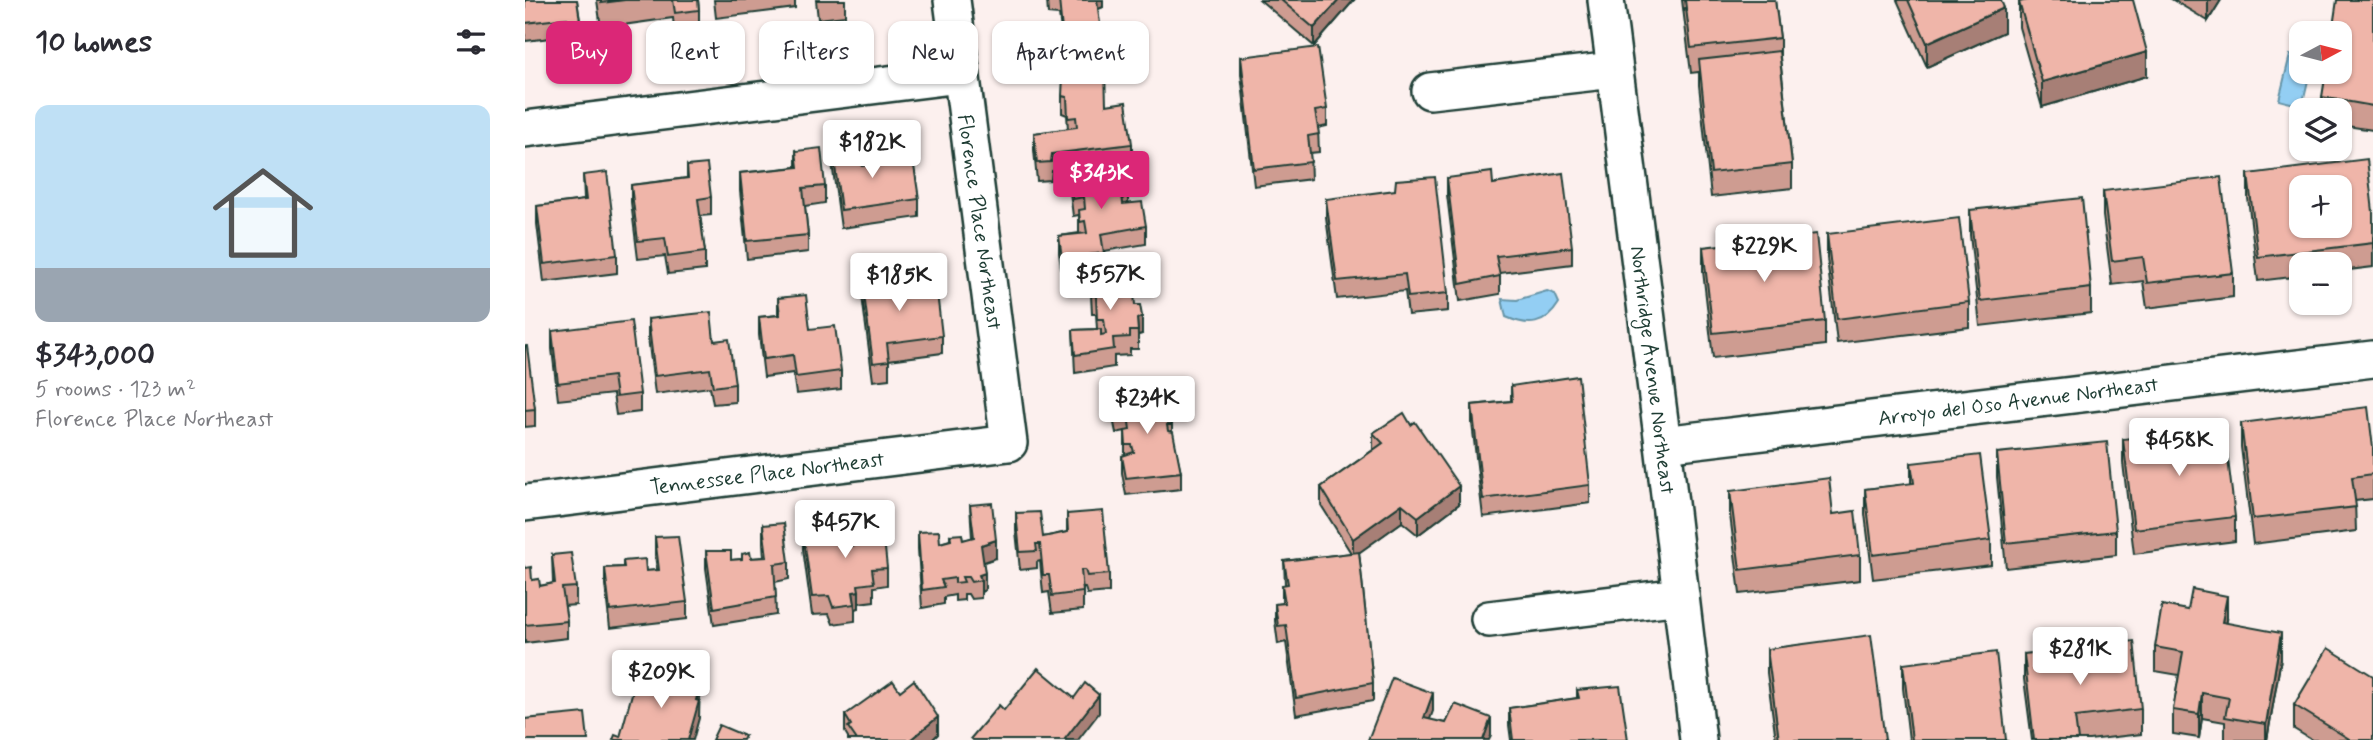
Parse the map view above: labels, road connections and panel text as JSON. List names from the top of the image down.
{
  "streets": {
    "street": [
      "Florence Place Northeast",
      "Northridge Avenue Northeast",
      "Arroyo del Oso Avenue Northeast",
      "Tennessee Place Northeast"
    ]
  },
  "crossings": [
    ["Florence Place Northeast", "Tennessee Place Northeast"],
    ["Northridge Avenue Northeast", "Arroyo del Oso Avenue Northeast"]
  ],
  "north": "right",
  "page": {
    "heading": "10 homes",
    "map_buttons": ["+", "−"],
    "chip": [
      "Buy",
      "Rent",
      "Filters",
      "New",
      "Apartment"
    ],
    "list": [
      {
        "name": "$343,000",
        "note": "5 rooms · 123 m² · Florence Place Northeast"
      }
    ],
    "price": [
      "$182K",
      "$343K",
      "$229K",
      "$557K",
      "$185K",
      "$234K",
      "$458K",
      "$457K",
      "$281K",
      "$209K"
    ]
  }
}
